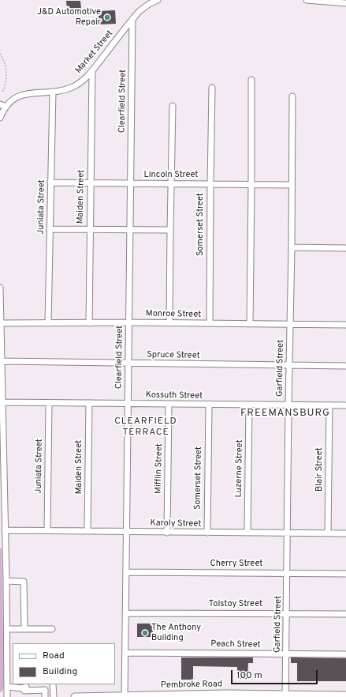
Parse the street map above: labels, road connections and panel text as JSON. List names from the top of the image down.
{
  "streets": {
    "main road": ["Pembroke Road"],
    "street": [
      "Market Street",
      "Clearfield Street",
      "Lincoln Street",
      "Maiden Street",
      "Juniata Street",
      "Somerset Street",
      "Monroe Street",
      "Spruce Street",
      "Garfield Street",
      "Kossuth Street",
      "Mifflin Street",
      "Luzerne Street",
      "Blair Street",
      "Karoly Street",
      "Cherry Street",
      "Tolstoy Street",
      "Peach Street"
    ]
  },
  "crossings": [
    ["Market Street", "Clearfield Street"],
    ["Market Street", "Maiden Street"],
    ["Market Street", "Juniata Street"],
    ["Clearfield Street", "Lincoln Street"],
    ["Clearfield Street", "Monroe Street"],
    ["Clearfield Street", "Spruce Street"],
    ["Clearfield Street", "Kossuth Street"],
    ["Clearfield Street", "Karoly Street"],
    ["Clearfield Street", "Cherry Street"],
    ["Clearfield Street", "Tolstoy Street"],
    ["Clearfield Street", "Peach Street"],
    ["Clearfield Street", "Pembroke Road"],
    ["Lincoln Street", "Maiden Street"],
    ["Lincoln Street", "Juniata Street"],
    ["Lincoln Street", "Somerset Street"],
    ["Lincoln Street", "Garfield Street"],
    ["Maiden Street", "Monroe Street"],
    ["Maiden Street", "Kossuth Street"],
    ["Maiden Street", "Karoly Street"],
    ["Juniata Street", "Monroe Street"],
    ["Juniata Street", "Kossuth Street"],
    ["Juniata Street", "Karoly Street"],
    ["Somerset Street", "Monroe Street"],
    ["Somerset Street", "Kossuth Street"],
    ["Somerset Street", "Karoly Street"],
    ["Monroe Street", "Garfield Street"],
    ["Spruce Street", "Garfield Street"],
    ["Garfield Street", "Kossuth Street"],
    ["Garfield Street", "Karoly Street"],
    ["Garfield Street", "Cherry Street"],
    ["Garfield Street", "Tolstoy Street"],
    ["Garfield Street", "Peach Street"],
    ["Garfield Street", "Pembroke Road"],
    ["Kossuth Street", "Mifflin Street"],
    ["Kossuth Street", "Luzerne Street"],
    ["Kossuth Street", "Blair Street"],
    ["Mifflin Street", "Karoly Street"],
    ["Luzerne Street", "Karoly Street"],
    ["Blair Street", "Karoly Street"]
  ],
  "districts": ["FREEMANSBURG", "CLEARFIELD TERRACE"],
  "places": ["J&D Automotive Repair", "The Anthony Building"],
  "legend": ["Road", "Building"],
  "scale_bar": "100 m"
}
